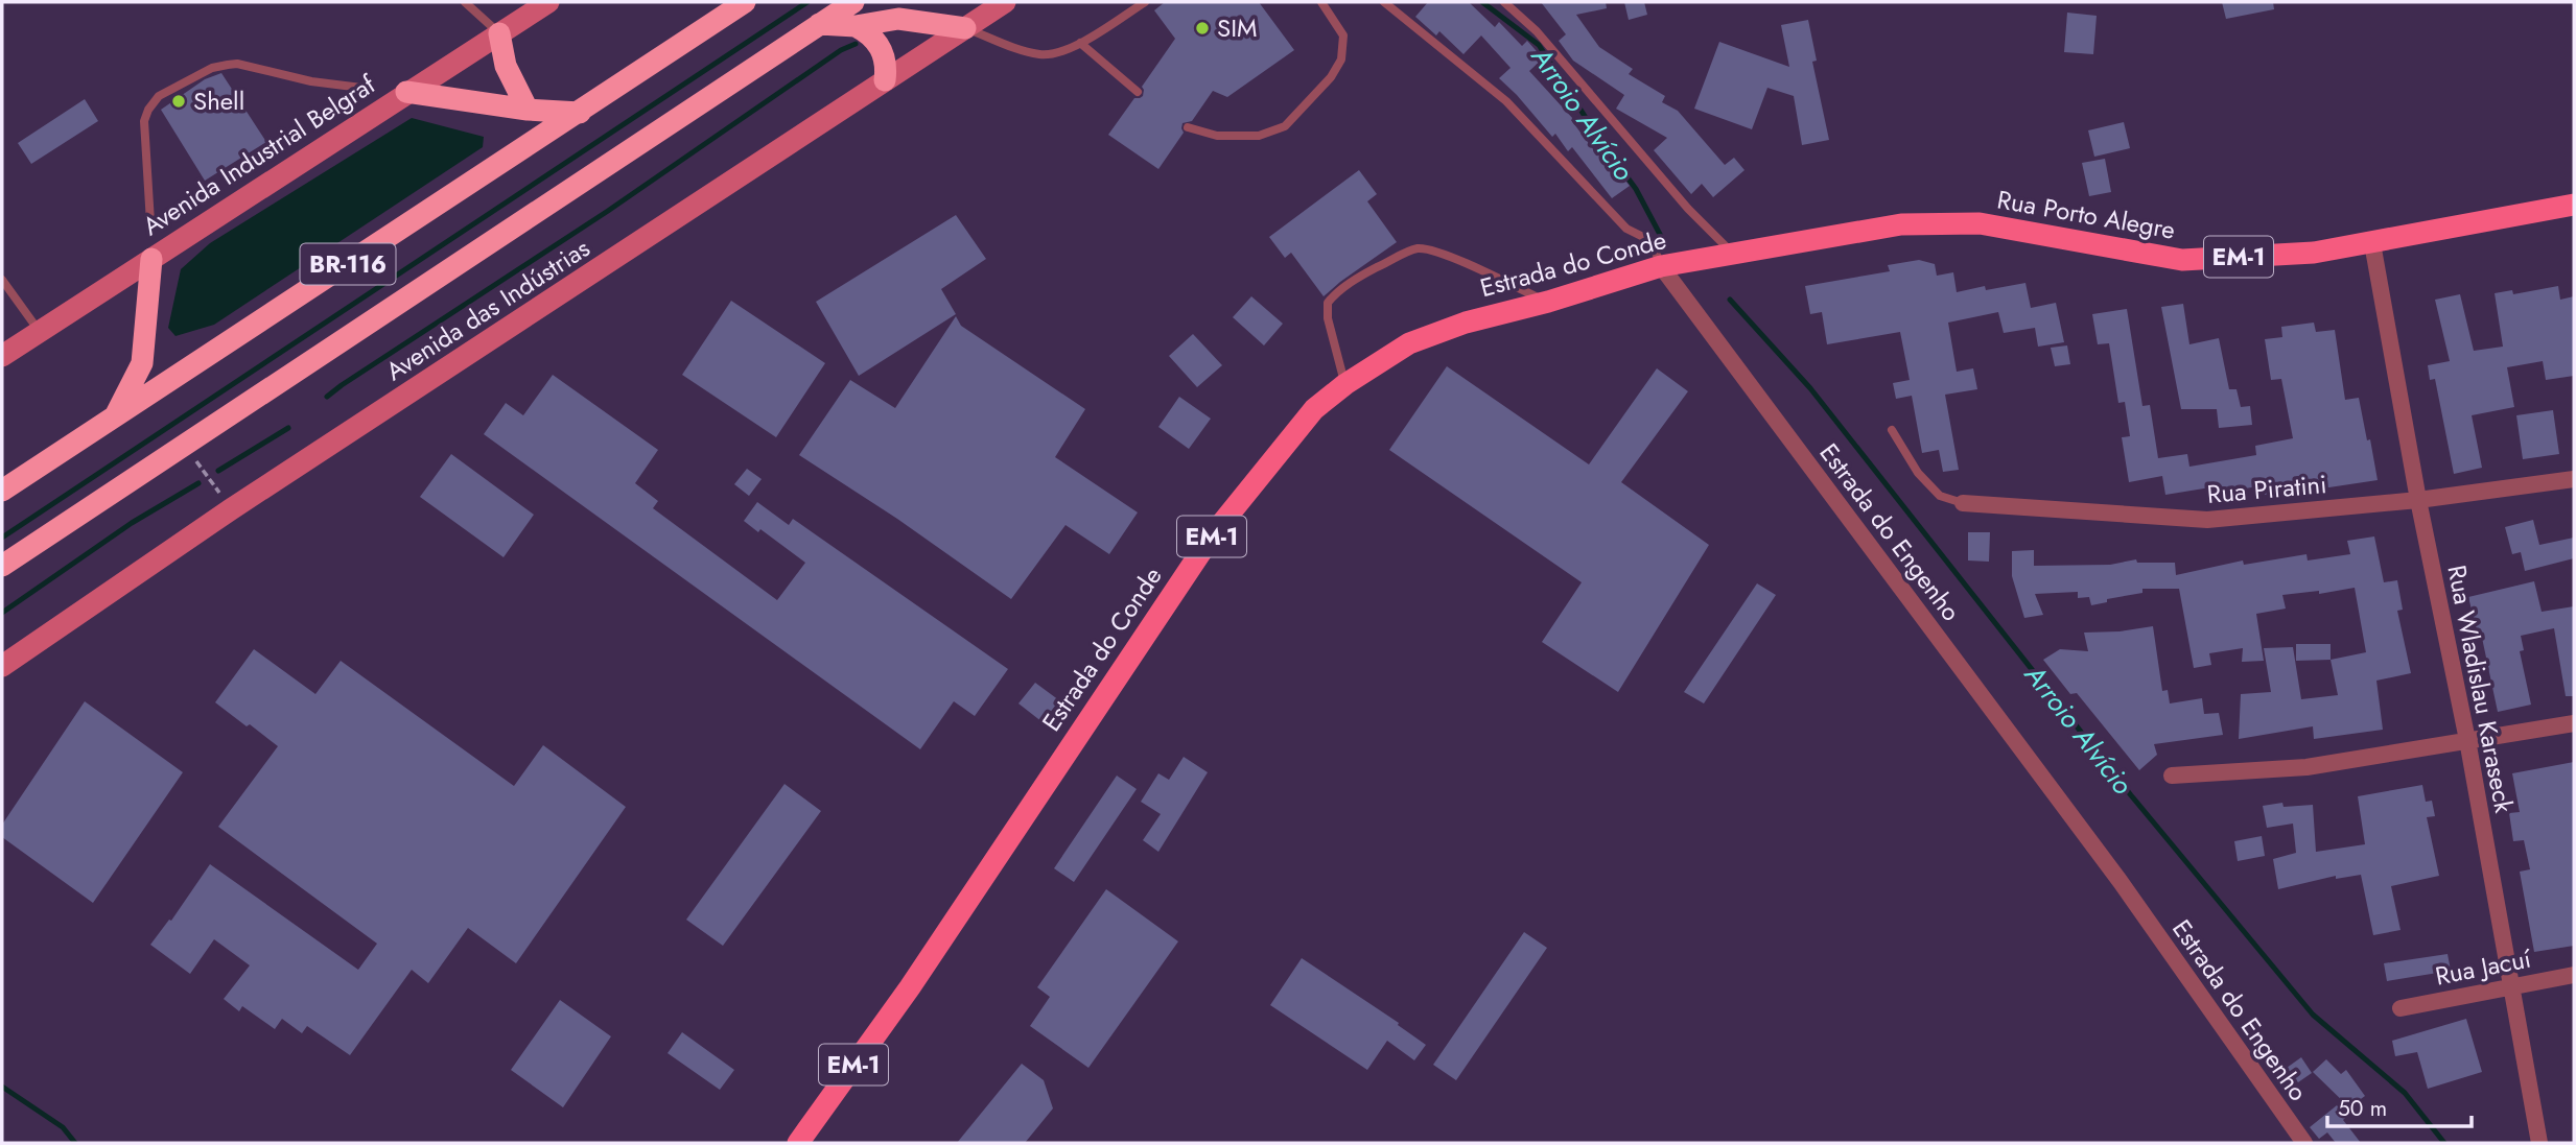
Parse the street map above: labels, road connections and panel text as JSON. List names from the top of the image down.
{
  "streets": {
    "highway": ["BR-116"],
    "main road": [
      "Avenida Industrial Belgraf",
      "Rua Porto Alegre",
      "EM-1",
      "Estrada do Conde",
      "Avenida das Indústrias"
    ],
    "street": [
      "Rua Piratini",
      "Estrada do Engenho",
      "Rua Wladislau Karaseck",
      "Rua Jacuí"
    ]
  },
  "crossings": [
    ["Rua Porto Alegre", "Estrada do Conde"],
    ["Rua Porto Alegre", "Rua Wladislau Karaseck"],
    ["Estrada do Conde", "Estrada do Engenho"],
    ["Rua Piratini", "Rua Wladislau Karaseck"],
    ["Rua Wladislau Karaseck", "Rua Jacuí"]
  ],
  "water": ["Arroio Alvício"],
  "places": ["SIM", "Shell"],
  "scale_bar": "50 m"
}
